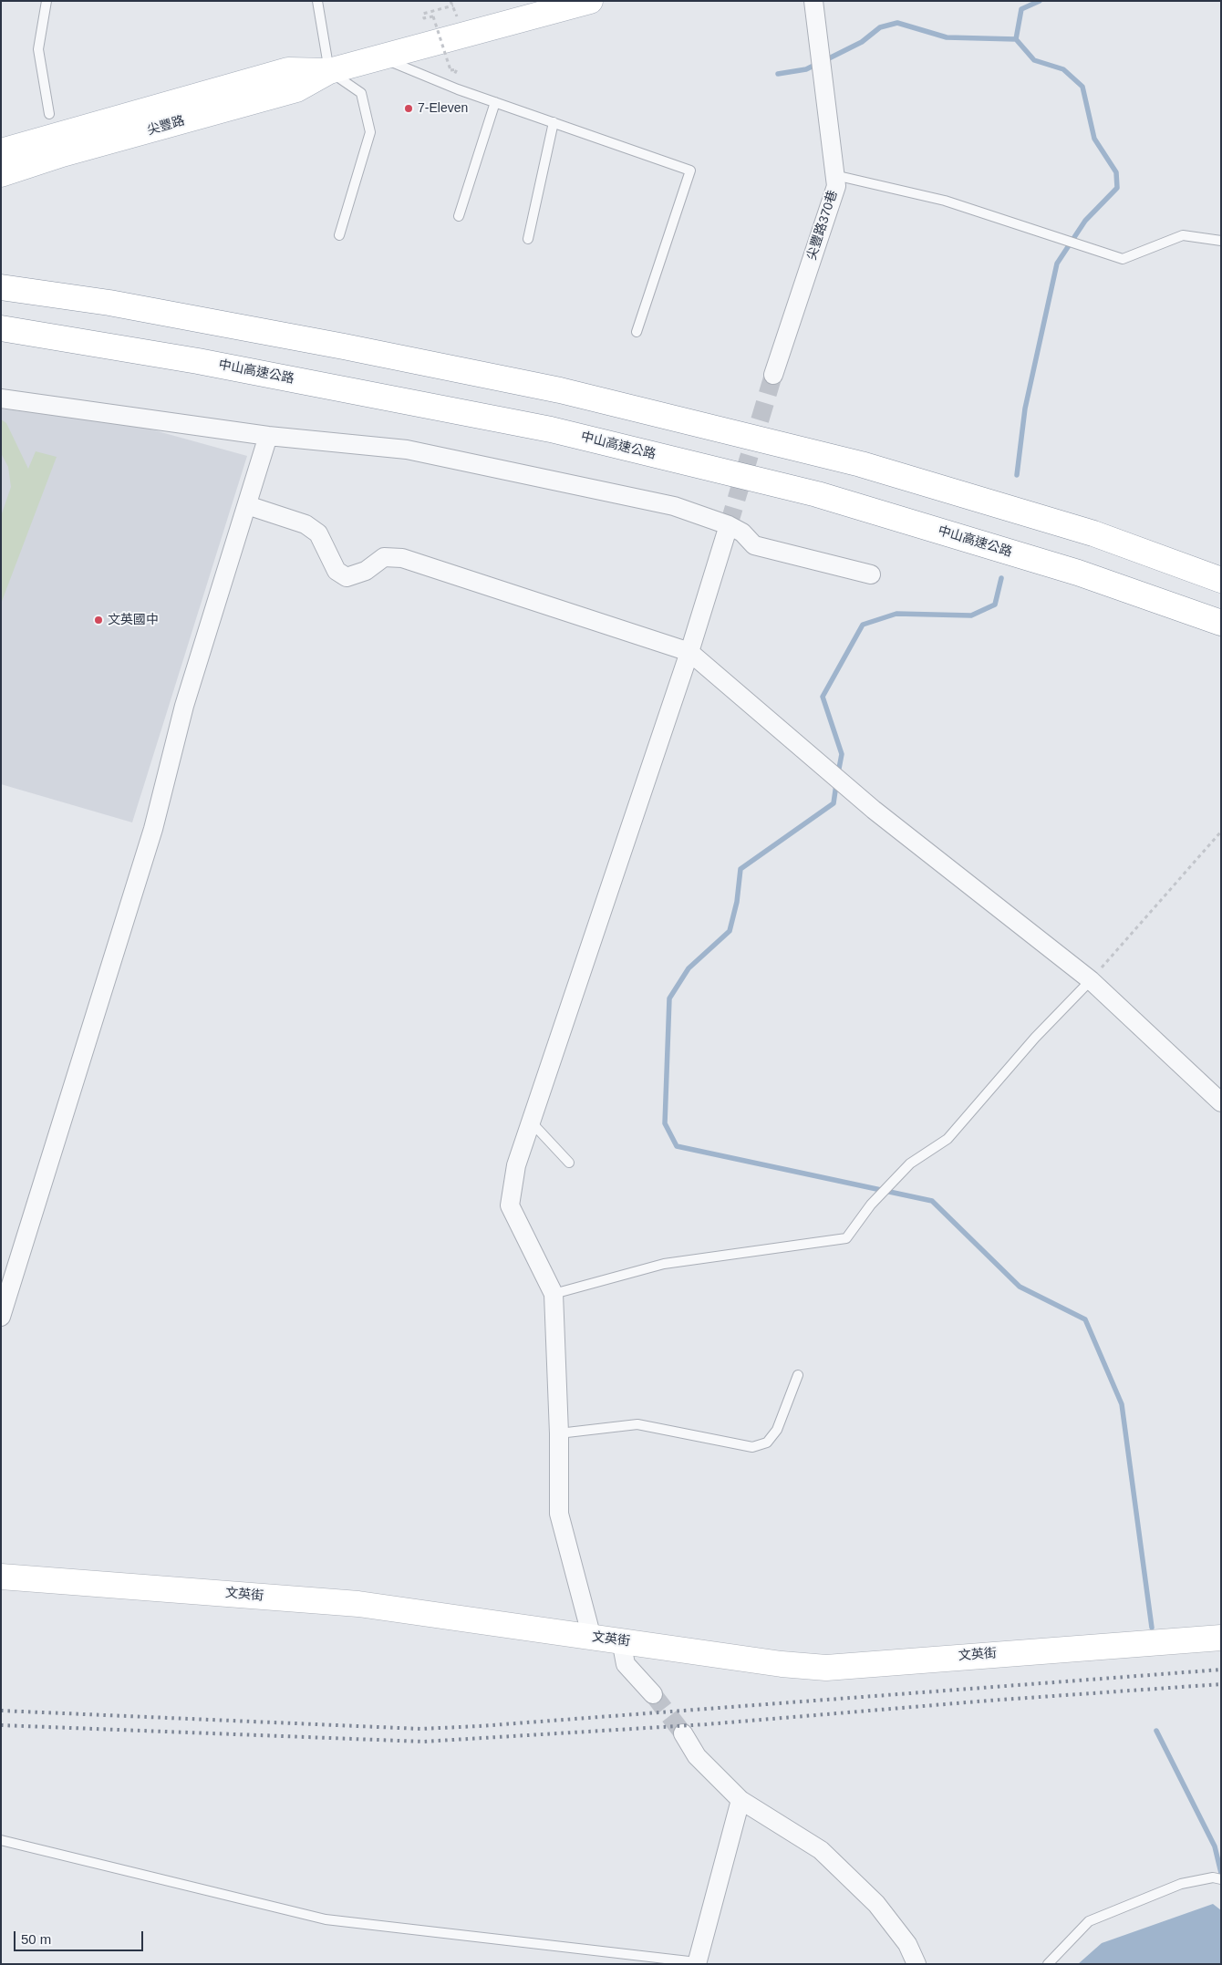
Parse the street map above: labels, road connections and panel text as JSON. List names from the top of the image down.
{
  "streets": {
    "main road": ["尖豐路", "中山高速公路", "文英街"],
    "street": ["尖豐路370巷"]
  },
  "places": ["7-Eleven", "文英國中"],
  "scale_bar": "50 m"
}
